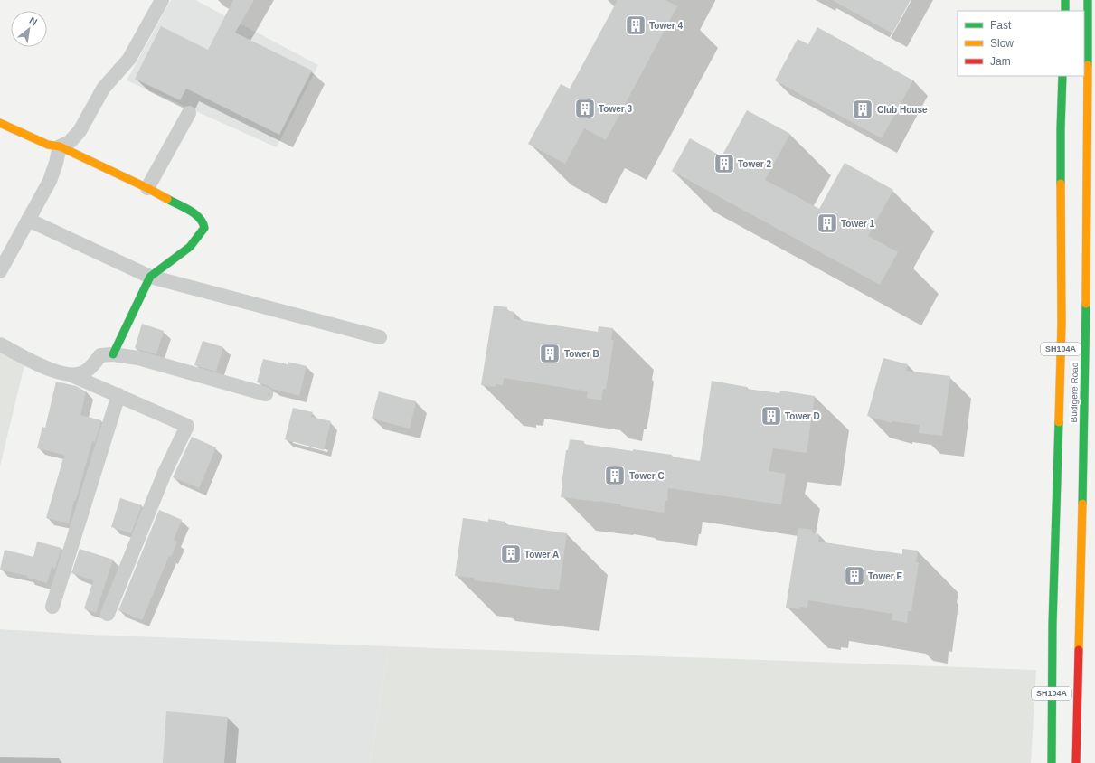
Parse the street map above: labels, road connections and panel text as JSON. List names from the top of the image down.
{
  "streets": {
    "main road": ["SH104A", "Budigere Road"]
  },
  "places": {
    "building": [
      "Tower 4",
      "Tower 3",
      "Club House",
      "Tower 2",
      "Tower 1",
      "Tower B",
      "Tower D",
      "Tower C",
      "Tower A",
      "Tower E"
    ]
  },
  "legend": ["Fast", "Slow", "Jam"],
  "north": "top right"
}
